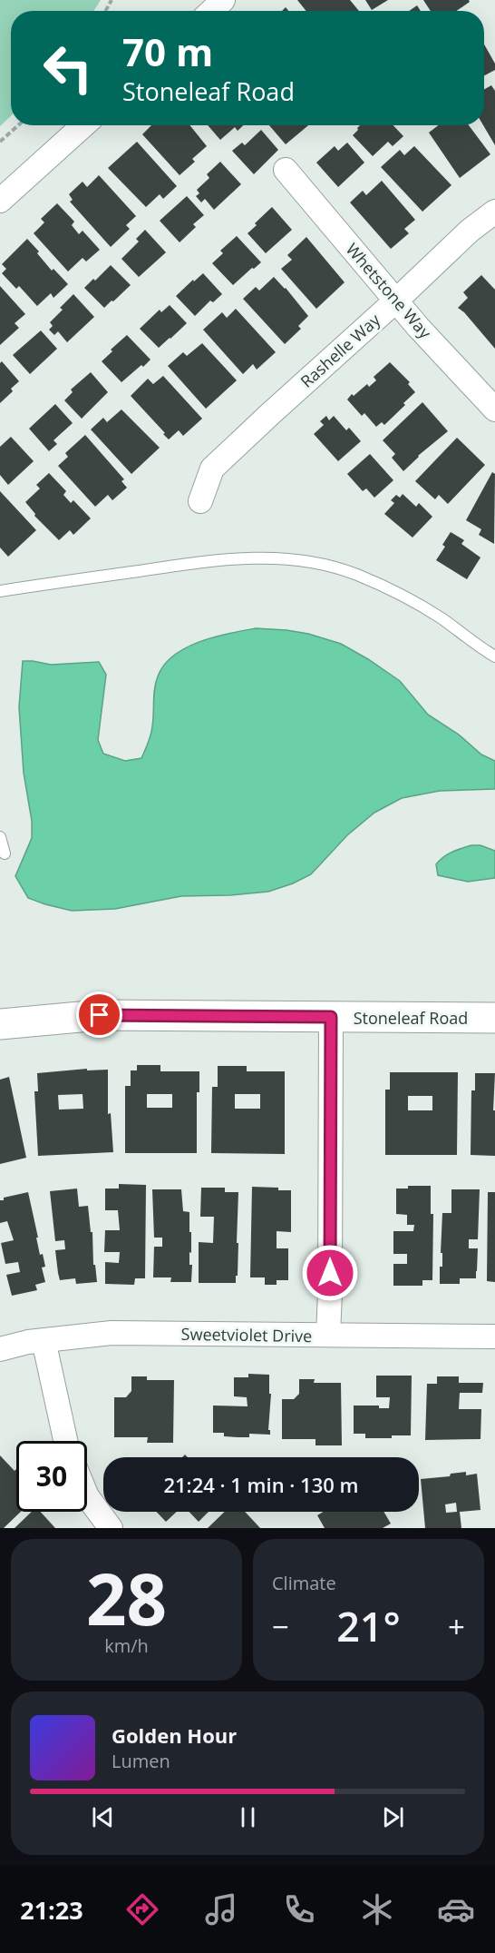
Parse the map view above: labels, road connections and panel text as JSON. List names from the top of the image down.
{
  "streets": {
    "street": [
      "Whetstone Way",
      "Rashelle Way",
      "Stoneleaf Road",
      "Sweetviolet Drive"
    ]
  },
  "crossings": [
    ["Whetstone Way", "Rashelle Way"]
  ],
  "page": {
    "turn": ["70 m", "Stoneleaf Road"],
    "limit": "30",
    "trip": "21:24 · 1 min · 130 m",
    "tile": [
      ["28", "km/h"],
      "Climate"
    ],
    "heat": ["−", "21°", "+"],
    "song": ["Golden Hour", "Lumen"],
    "tabs": "21:23"
  }
}
